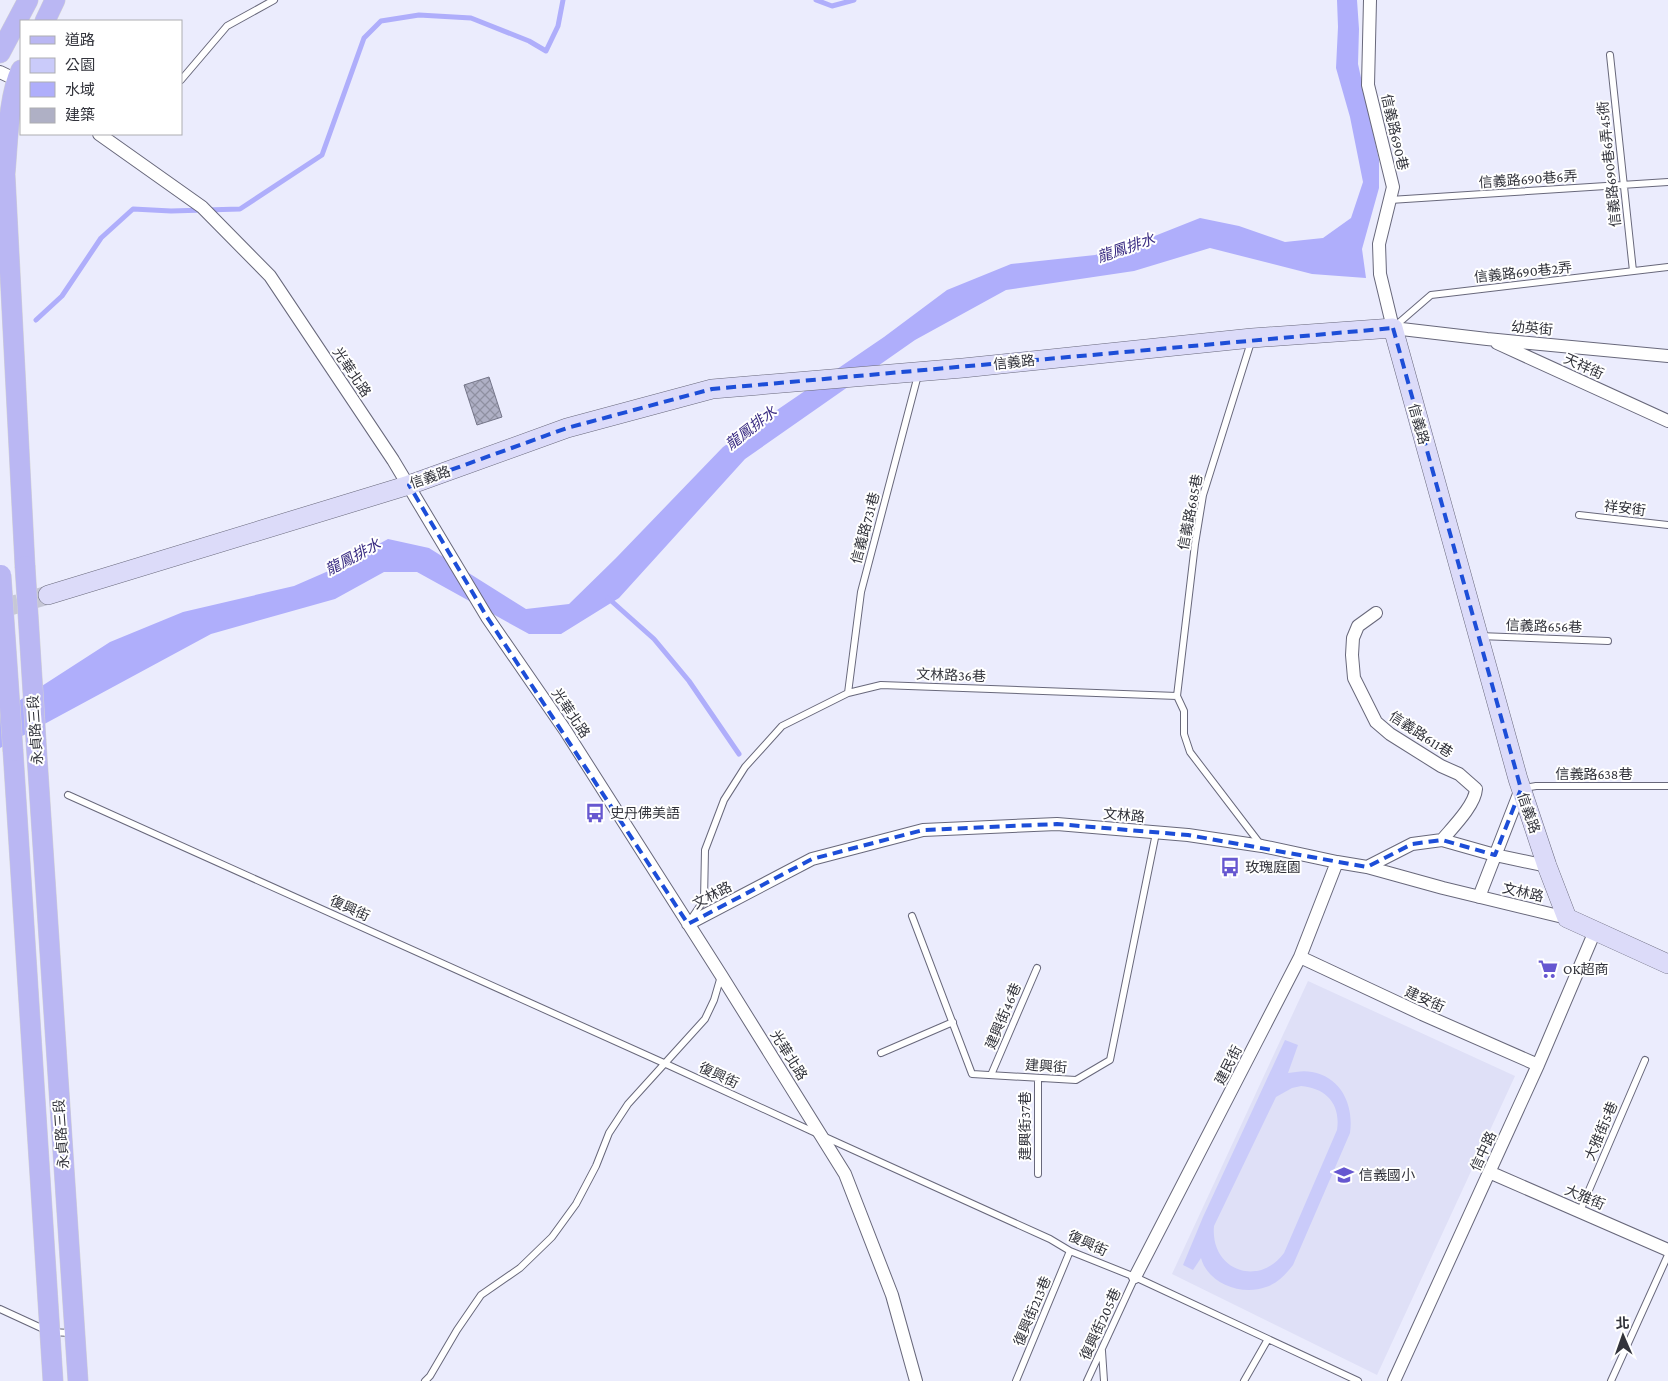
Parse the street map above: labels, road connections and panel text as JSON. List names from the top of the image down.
{
  "streets": {
    "main road": ["永貞路三段"],
    "street": [
      "信義路690巷",
      "幼英街",
      "信義路",
      "天祥街",
      "光華北路",
      "信義路611巷",
      "文林路",
      "建安街",
      "建民街",
      "信中路",
      "大雅街"
    ],
    "lane": [
      "信義路690巷6弄45衖",
      "信義路690巷6弄",
      "信義路690巷2弄",
      "祥安街",
      "信義路685巷",
      "信義路731巷",
      "信義路656巷",
      "文林路36巷",
      "信義路638巷",
      "復興街",
      "建興街46巷",
      "建興街",
      "建興街37巷",
      "大雅街5巷",
      "復興街213巷",
      "復興街205巷"
    ]
  },
  "crossings": [
    ["信義路690巷", "信義路690巷6弄"],
    ["信義路690巷", "信義路690巷2弄"],
    ["信義路690巷", "幼英街"],
    ["信義路690巷", "信義路"],
    ["信義路690巷6弄45衖", "信義路690巷6弄"],
    ["信義路690巷6弄45衖", "信義路690巷2弄"],
    ["信義路690巷2弄", "幼英街"],
    ["信義路690巷2弄", "信義路"],
    ["幼英街", "信義路"],
    ["幼英街", "天祥街"],
    ["信義路", "光華北路"],
    ["信義路", "信義路685巷"],
    ["信義路", "信義路731巷"],
    ["信義路", "信義路656巷"],
    ["信義路", "信義路638巷"],
    ["信義路", "文林路"],
    ["光華北路", "文林路36巷"],
    ["光華北路", "文林路"],
    ["光華北路", "復興街"],
    ["信義路685巷", "文林路36巷"],
    ["信義路731巷", "文林路36巷"],
    ["文林路36巷", "文林路"],
    ["文林路", "建民街"],
    ["文林路", "建興街"],
    ["復興街", "建民街"],
    ["復興街", "復興街213巷"],
    ["復興街", "復興街205巷"],
    ["建安街", "建民街"],
    ["建安街", "信中路"],
    ["建興街46巷", "建興街"],
    ["建民街", "復興街205巷"],
    ["建興街", "建興街37巷"],
    ["大雅街5巷", "大雅街"],
    ["信中路", "大雅街"]
  ],
  "water": ["龍鳳排水"],
  "places": {
    "bus stop": ["史丹佛美語", "玫瑰庭園"],
    "supermarket": ["OK超商"],
    "school or university": ["信義國小"]
  },
  "legend": [
    "道路",
    "公園",
    "水域",
    "建築"
  ],
  "north": "top"
}
